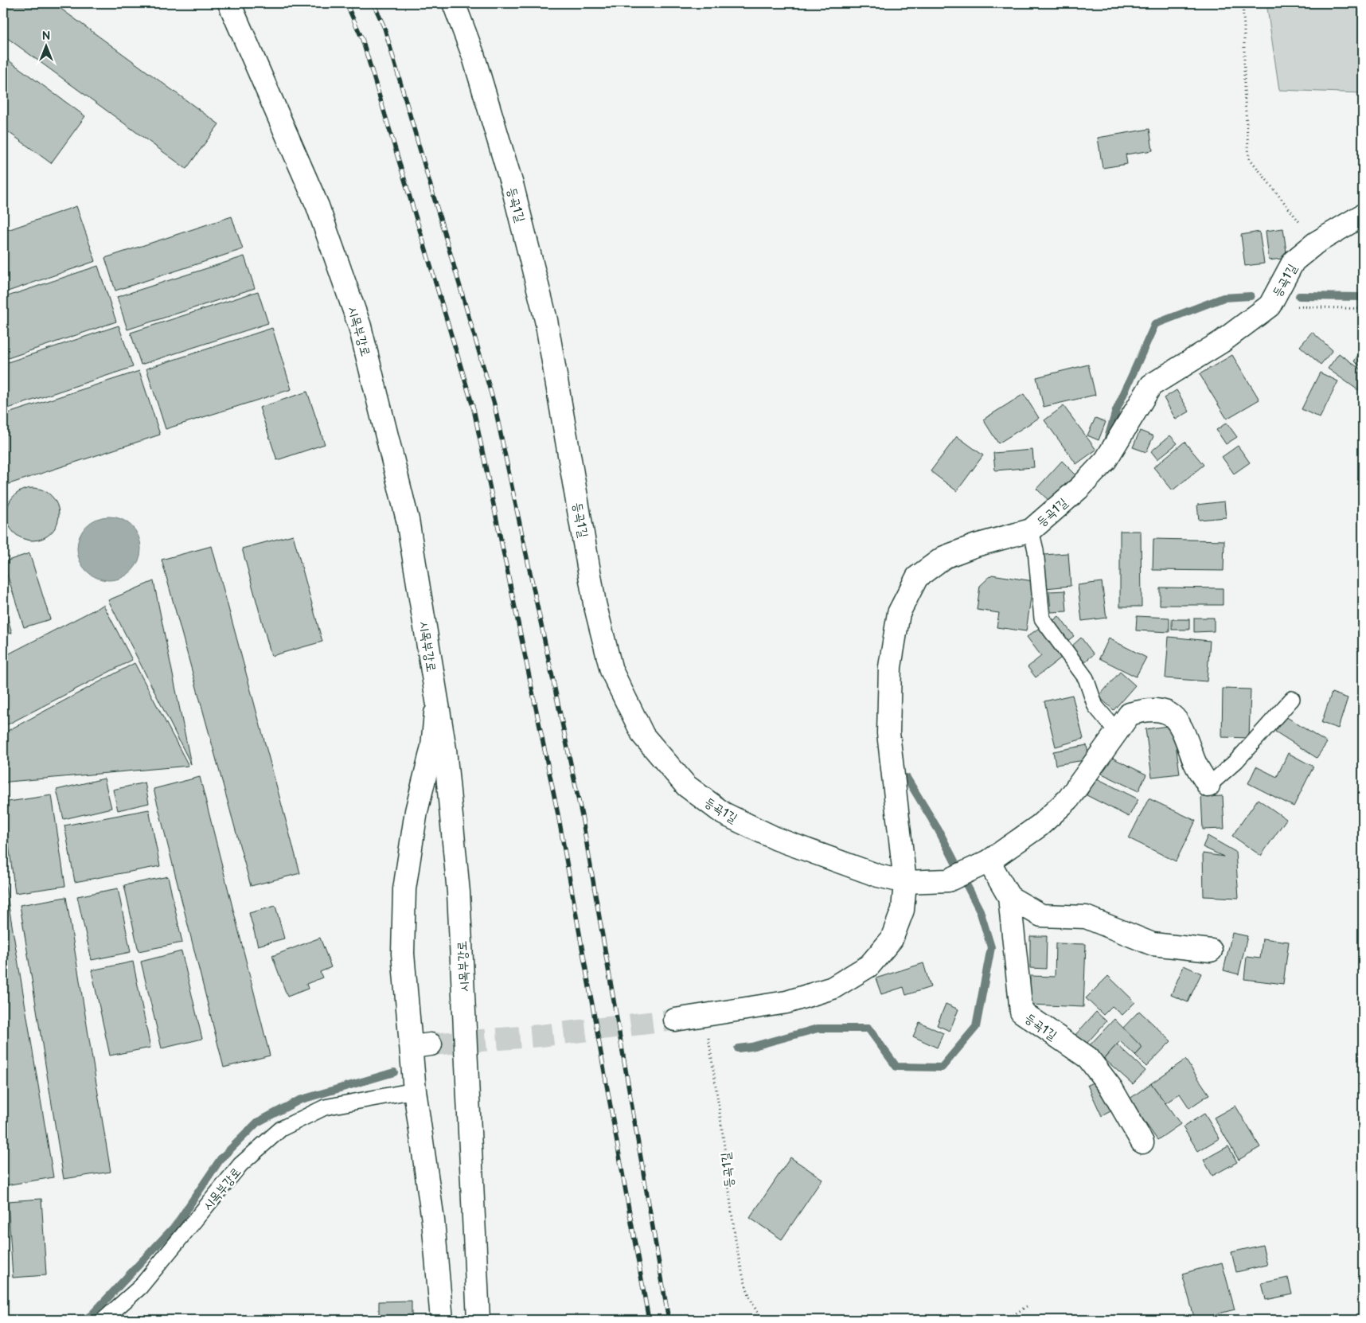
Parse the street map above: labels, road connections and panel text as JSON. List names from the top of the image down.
{
  "streets": {
    "street": ["등곡1길", "시목부강로"]
  },
  "north": "top"
}
